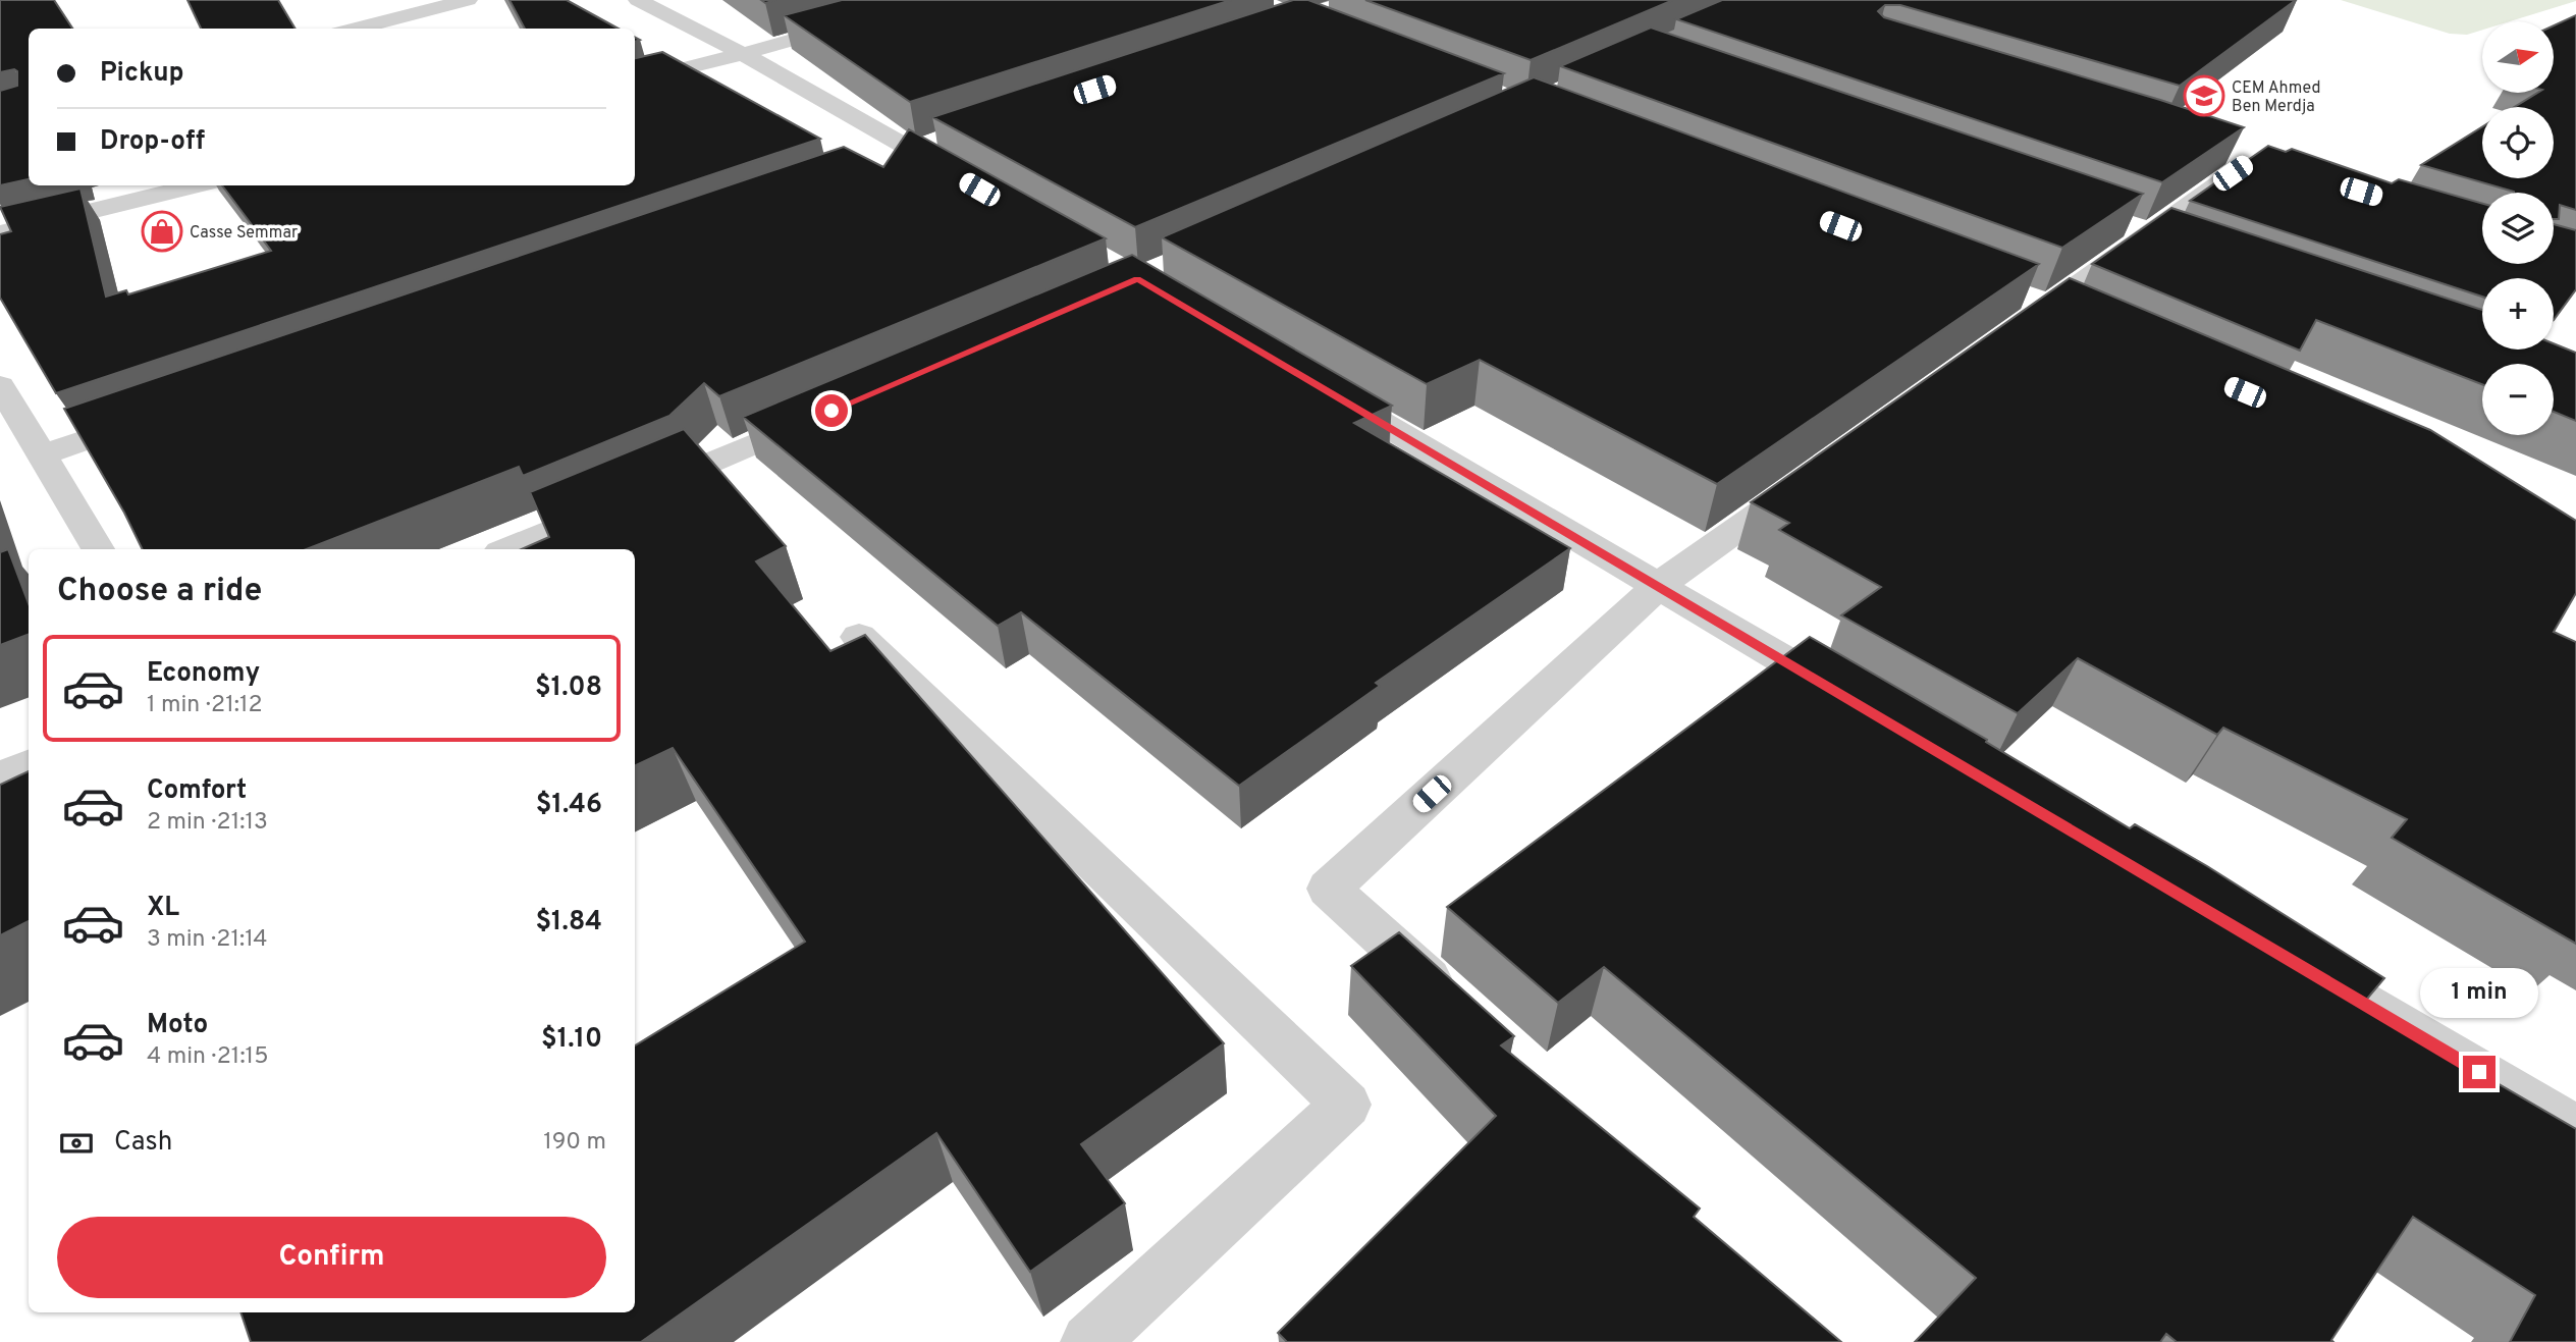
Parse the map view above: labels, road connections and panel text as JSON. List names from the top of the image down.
{
  "places": {
    "school or university": ["CEM Ahmed Ben Merdja"],
    "shop": ["Casse Semmar"]
  },
  "north": "right",
  "page": {
    "map_buttons": ["+", "−"],
    "banner": ["Pickup", "Drop-off"],
    "heading": "Choose a ride",
    "list": [
      {
        "name": "Economy",
        "note": "1 min · 21:12",
        "value": "$1.08"
      },
      {
        "name": "Comfort",
        "note": "2 min · 21:13",
        "value": "$1.46"
      },
      {
        "name": "XL",
        "note": "3 min · 21:14",
        "value": "$1.84"
      },
      {
        "name": "Moto",
        "note": "4 min · 21:15",
        "value": "$1.10"
      }
    ],
    "bubble": "1 min",
    "pay": ["Cash", "190 m"],
    "buttons": "Confirm"
  }
}
